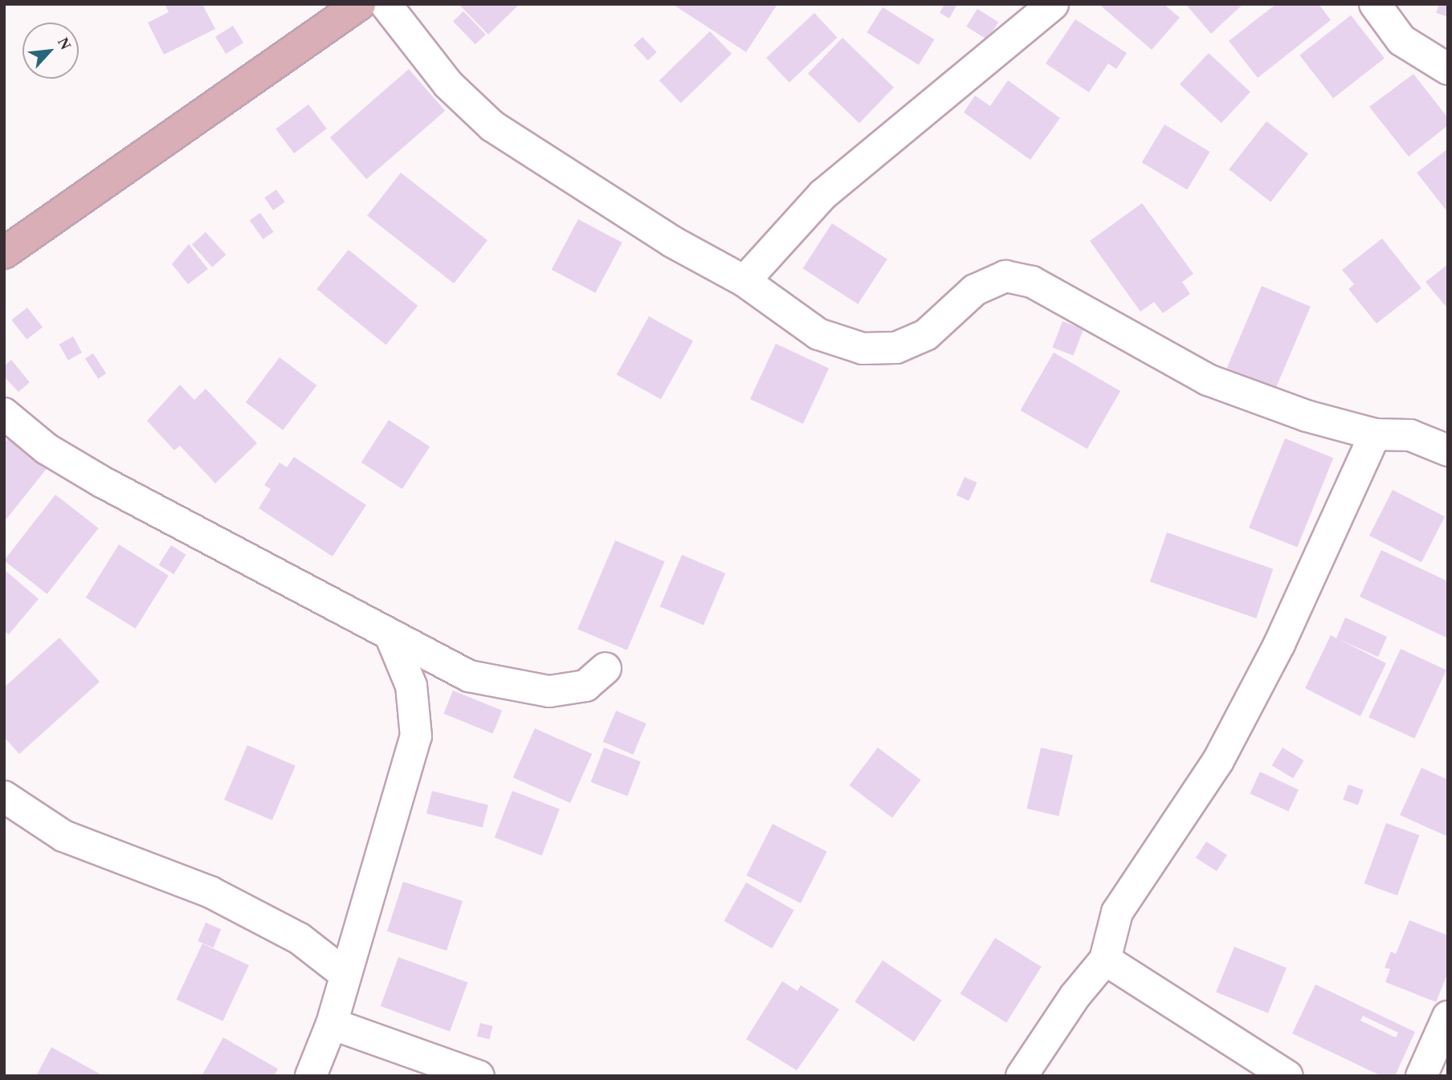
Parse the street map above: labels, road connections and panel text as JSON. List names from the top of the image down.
{
  "north": "top right"
}
